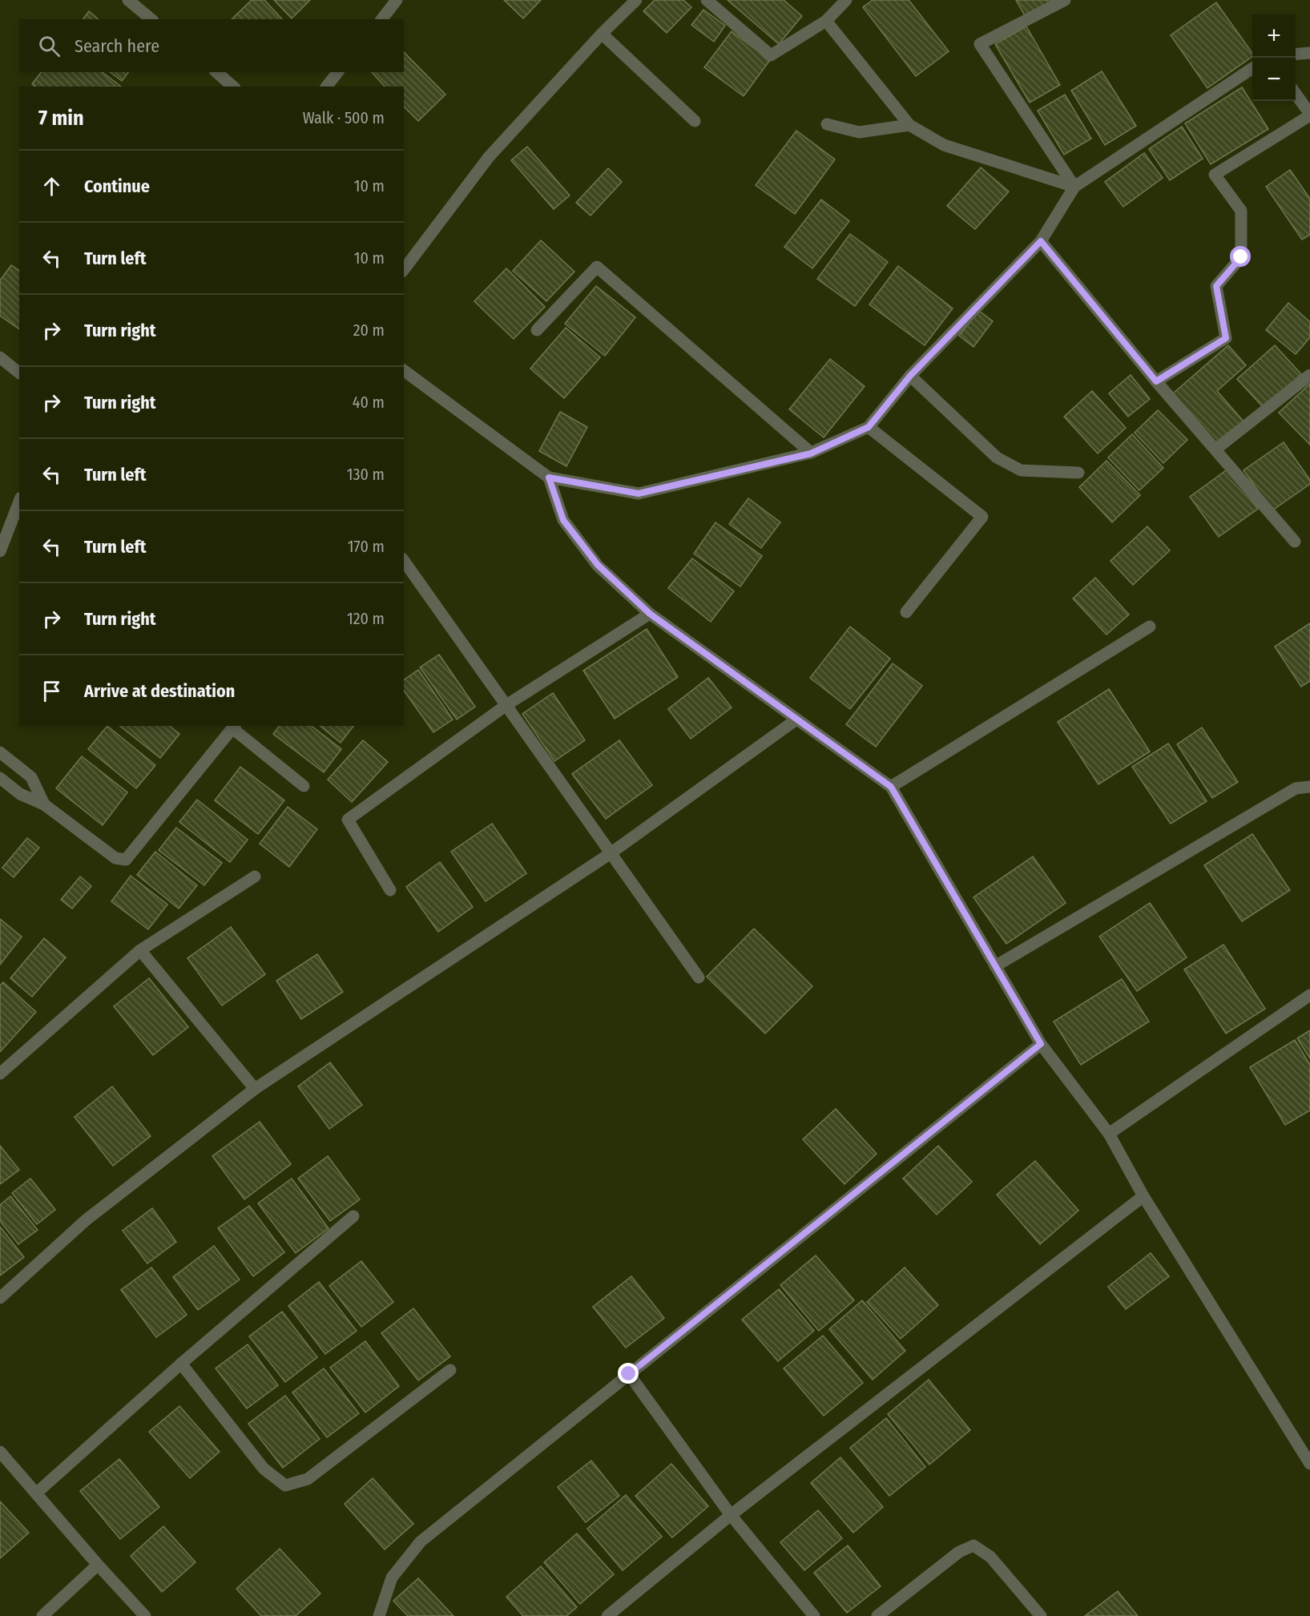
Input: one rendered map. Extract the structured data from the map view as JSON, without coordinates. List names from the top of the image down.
{
  "page": {
    "map_buttons": ["+", "−"],
    "search": "Search here",
    "heading": ["7 min", "Walk · 500 m"],
    "list": [
      ["Continue", "10 m"],
      ["Turn left", "10 m"],
      ["Turn right", "20 m"],
      ["Turn right", "40 m"],
      ["Turn left", "130 m"],
      ["Turn left", "170 m"],
      ["Turn right", "120 m"],
      "Arrive at destination"
    ]
  }
}
